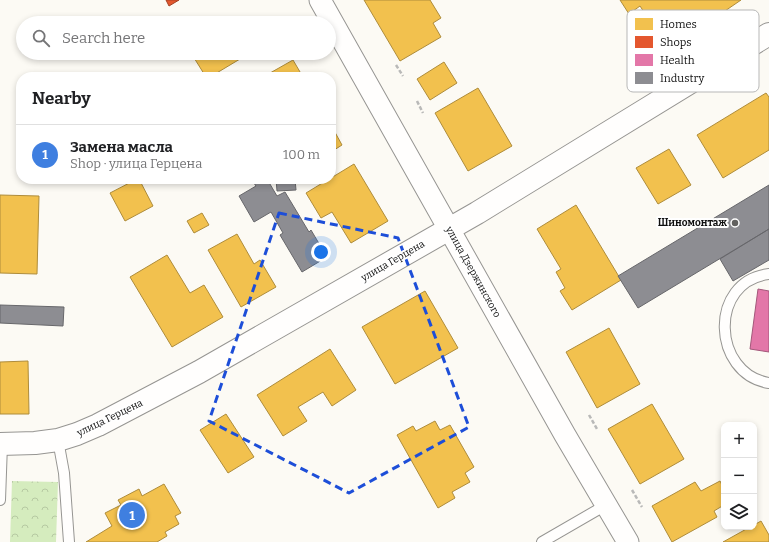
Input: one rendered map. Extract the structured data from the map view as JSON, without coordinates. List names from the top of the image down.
{
  "streets": {
    "street": ["улица Герцена", "улица Дзержинского"]
  },
  "crossings": [
    ["улица Герцена", "улица Дзержинского"]
  ],
  "places": ["Шиномонтаж"],
  "legend": [
    "Homes",
    "Shops",
    "Health",
    "Industry"
  ],
  "page": {
    "search": "Search here",
    "heading": "Nearby",
    "list": [
      {
        "mark": "1",
        "name": "Замена масла",
        "note": "Shop · улица Герцена",
        "value": "100 m"
      }
    ],
    "map_buttons": ["+", "−"],
    "pins": "1"
  }
}
